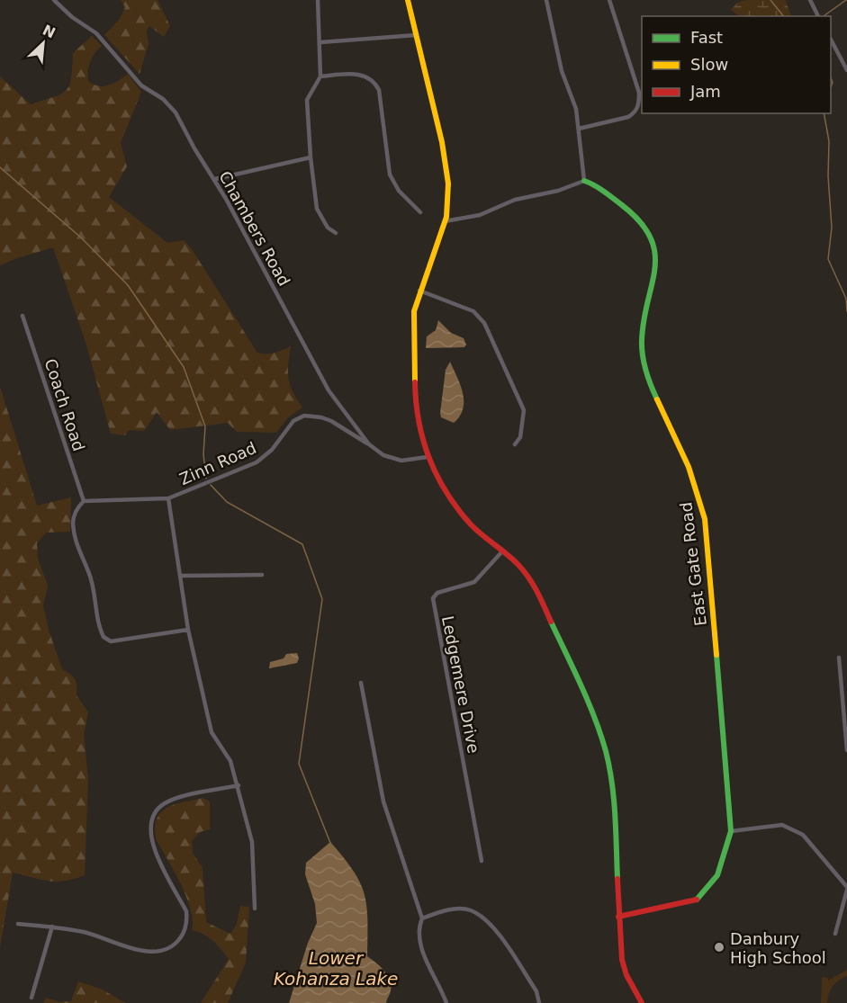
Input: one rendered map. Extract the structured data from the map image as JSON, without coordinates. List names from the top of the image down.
{
  "streets": {
    "main road": ["East Gate Road"],
    "street": [
      "Chambers Road",
      "Coach Road",
      "Zinn Road",
      "Ledgemere Drive"
    ]
  },
  "crossings": [
    ["Chambers Road", "Zinn Road"],
    ["Coach Road", "Zinn Road"]
  ],
  "water": ["Lower Kohanza Lake"],
  "places": ["Danbury High School"],
  "legend": ["Fast", "Slow", "Jam"],
  "north": "top right"
}
